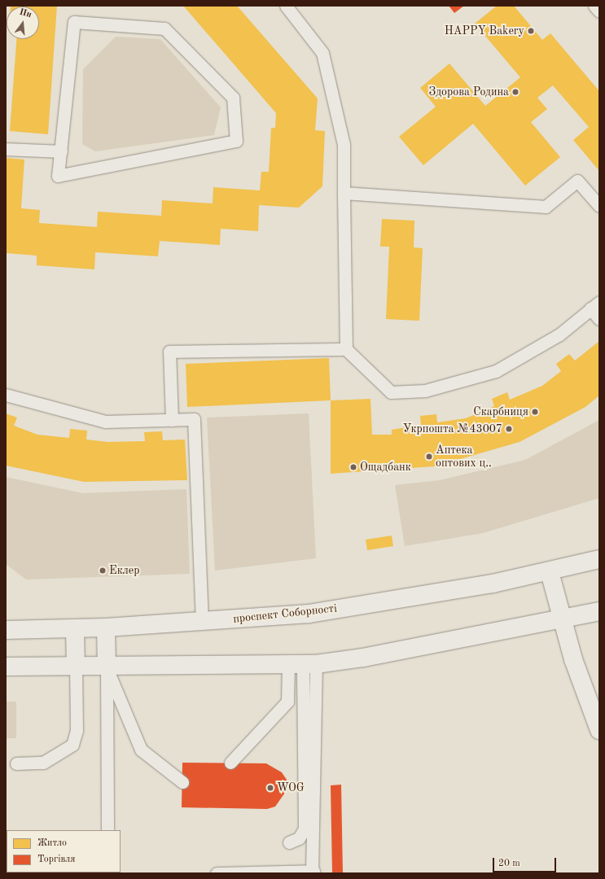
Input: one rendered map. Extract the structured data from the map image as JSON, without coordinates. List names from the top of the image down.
{
  "streets": {
    "main road": ["проспект Соборності"]
  },
  "places": [
    "HAPPY Bakery",
    "Здорова Родина",
    "Скарбниця",
    "Укрпошта №43007",
    "Аптека оптових ц‥",
    "Ощадбанк",
    "Еклер",
    "WOG"
  ],
  "legend": ["Житло", "Торгівля"],
  "scale_bar": "20 m",
  "north": "top"
}
